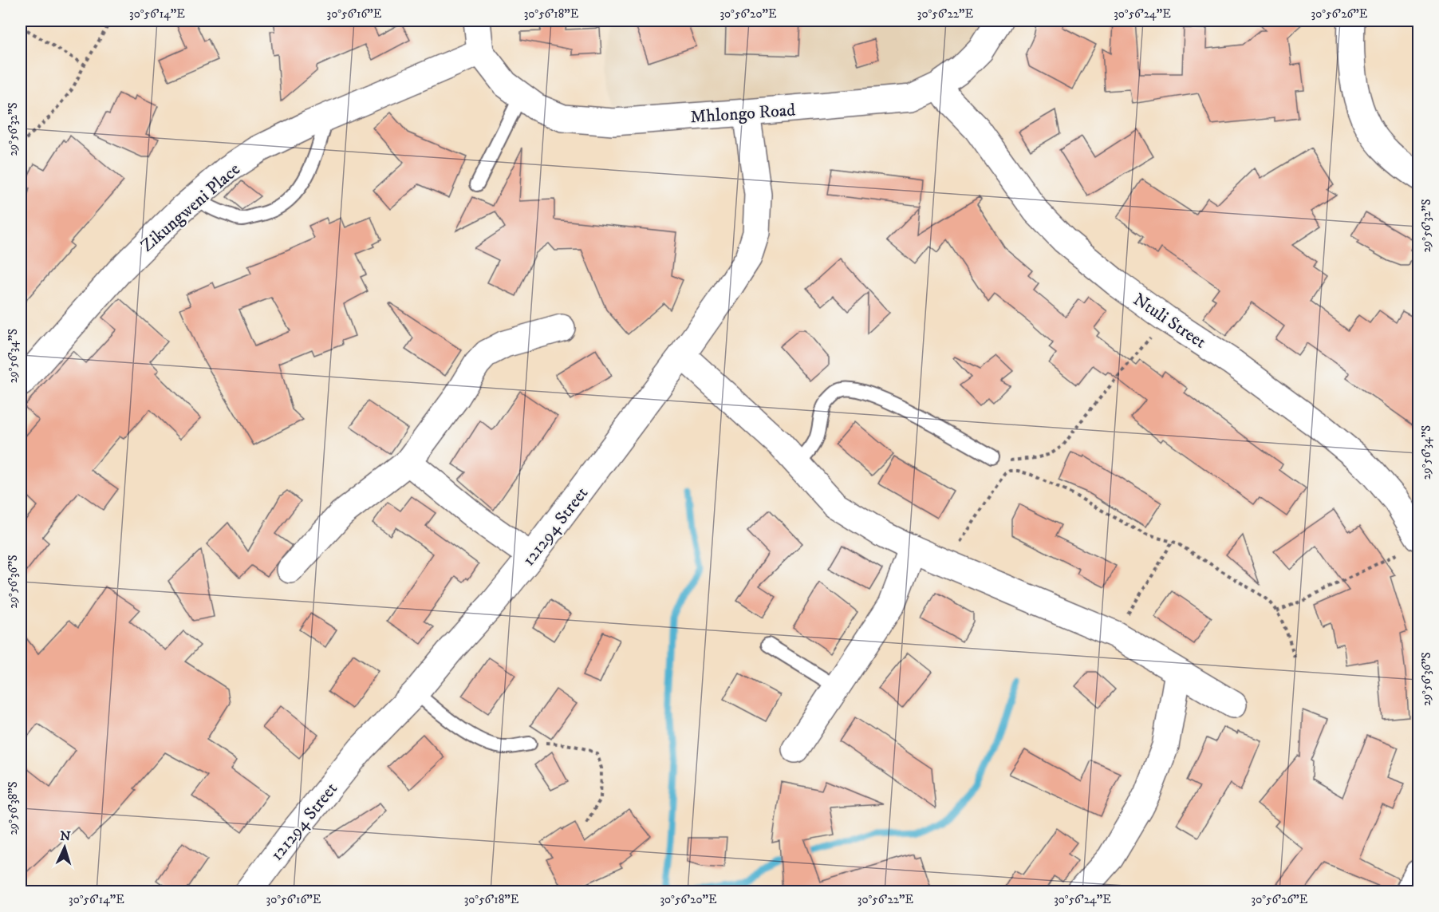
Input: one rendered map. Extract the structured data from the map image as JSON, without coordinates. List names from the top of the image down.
{
  "streets": {
    "street": [
      "Mhlongo Road",
      "Zikungweni Place",
      "Ntuli Street",
      "121294 Street"
    ]
  },
  "crossings": [
    ["Mhlongo Road", "Zikungweni Place"],
    ["Mhlongo Road", "Ntuli Street"],
    ["Mhlongo Road", "121294 Street"]
  ],
  "north": "top",
  "coordinates": [
    "30°56'14\"E",
    "30°56'16\"E",
    "30°56'18\"E",
    "30°56'20\"E",
    "30°56'22\"E",
    "30°56'24\"E",
    "30°56'26\"E",
    "29°56'32\"S",
    "29°56'34\"S",
    "29°56'36\"S",
    "29°56'38\"S"
  ]
}
